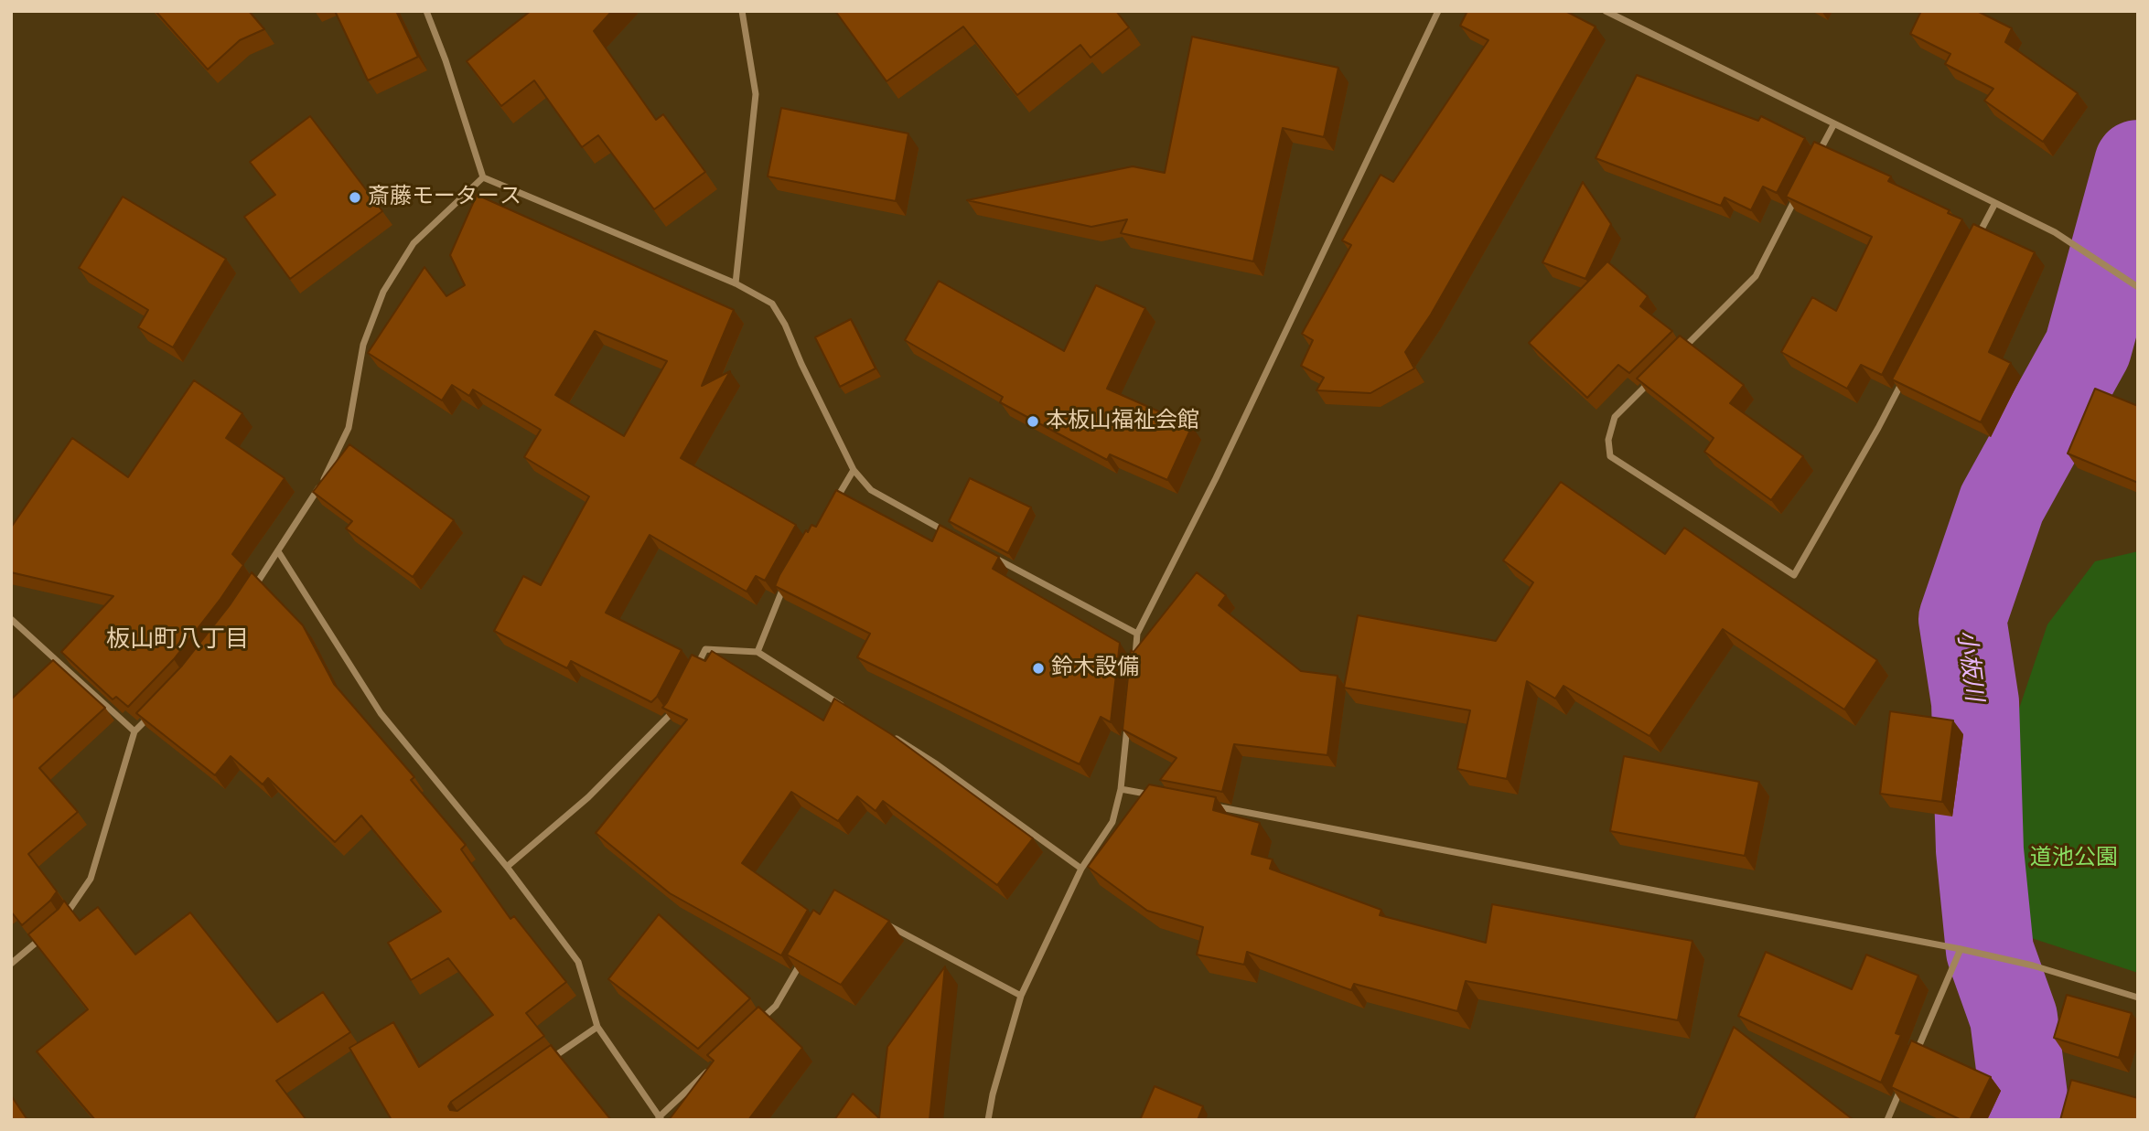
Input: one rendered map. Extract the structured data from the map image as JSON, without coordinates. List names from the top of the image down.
{
  "districts": ["板山町八丁目"],
  "water": ["小板川"],
  "parks": ["道池公園"],
  "places": ["斎藤モータース", "本板山福祉会館", "鈴木設備"]
}
